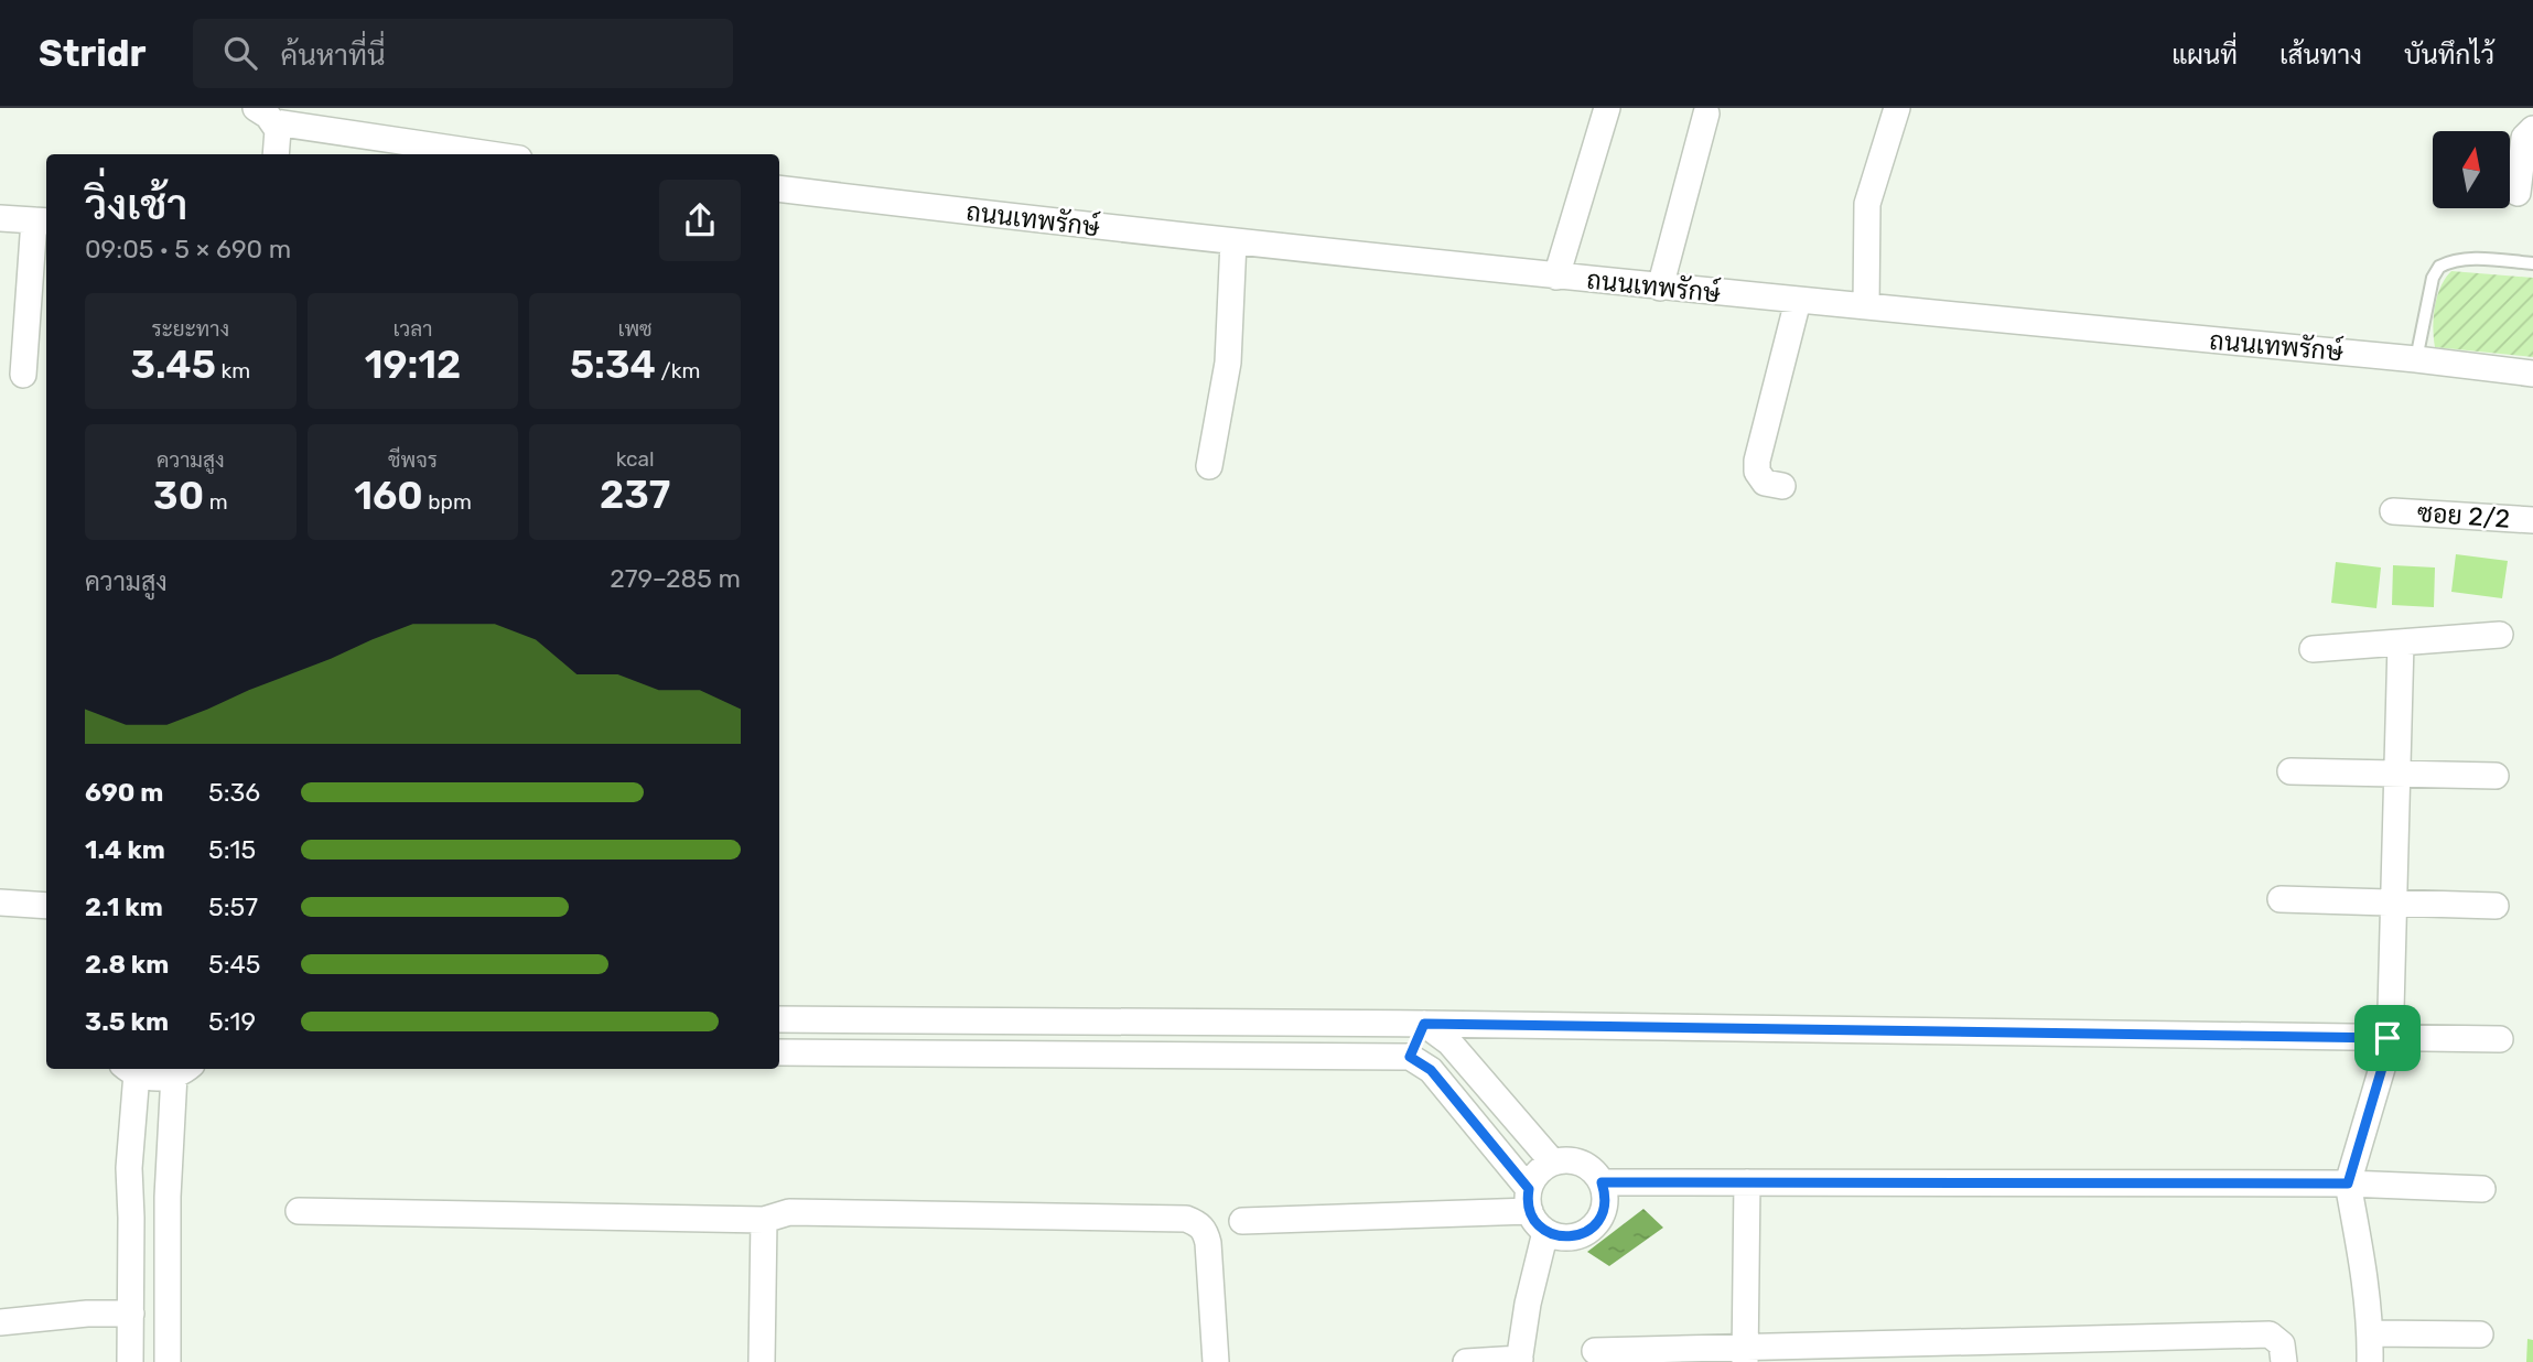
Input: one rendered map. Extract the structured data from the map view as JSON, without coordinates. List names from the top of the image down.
{
  "streets": {
    "street": ["ถนนเทพรักษ์", "ซอย 2/2"]
  },
  "north": "top",
  "page": {
    "header": "Stridr",
    "search": "ค้นหาที่นี่",
    "nav": ["แผนที่", "เส้นทาง", "บันทึกไว้"],
    "heading": ["วิ่งเช้า", "09:05 · 5 × 690 m"],
    "stats": [
      ["ระยะทาง", "3.45 km"],
      ["เวลา", "19:12"],
      ["เพซ", "5:34 /km"],
      ["ความสูง", "30 m"],
      ["ชีพจร", "160 bpm"],
      ["kcal", "237"]
    ],
    "chart": ["ความสูง", "279–285 m"],
    "list": [
      {
        "name": "690 m",
        "note": "5:36"
      },
      {
        "name": "1.4 km",
        "note": "5:15"
      },
      {
        "name": "2.1 km",
        "note": "5:57"
      },
      {
        "name": "2.8 km",
        "note": "5:45"
      },
      {
        "name": "3.5 km",
        "note": "5:19"
      }
    ]
  }
}
